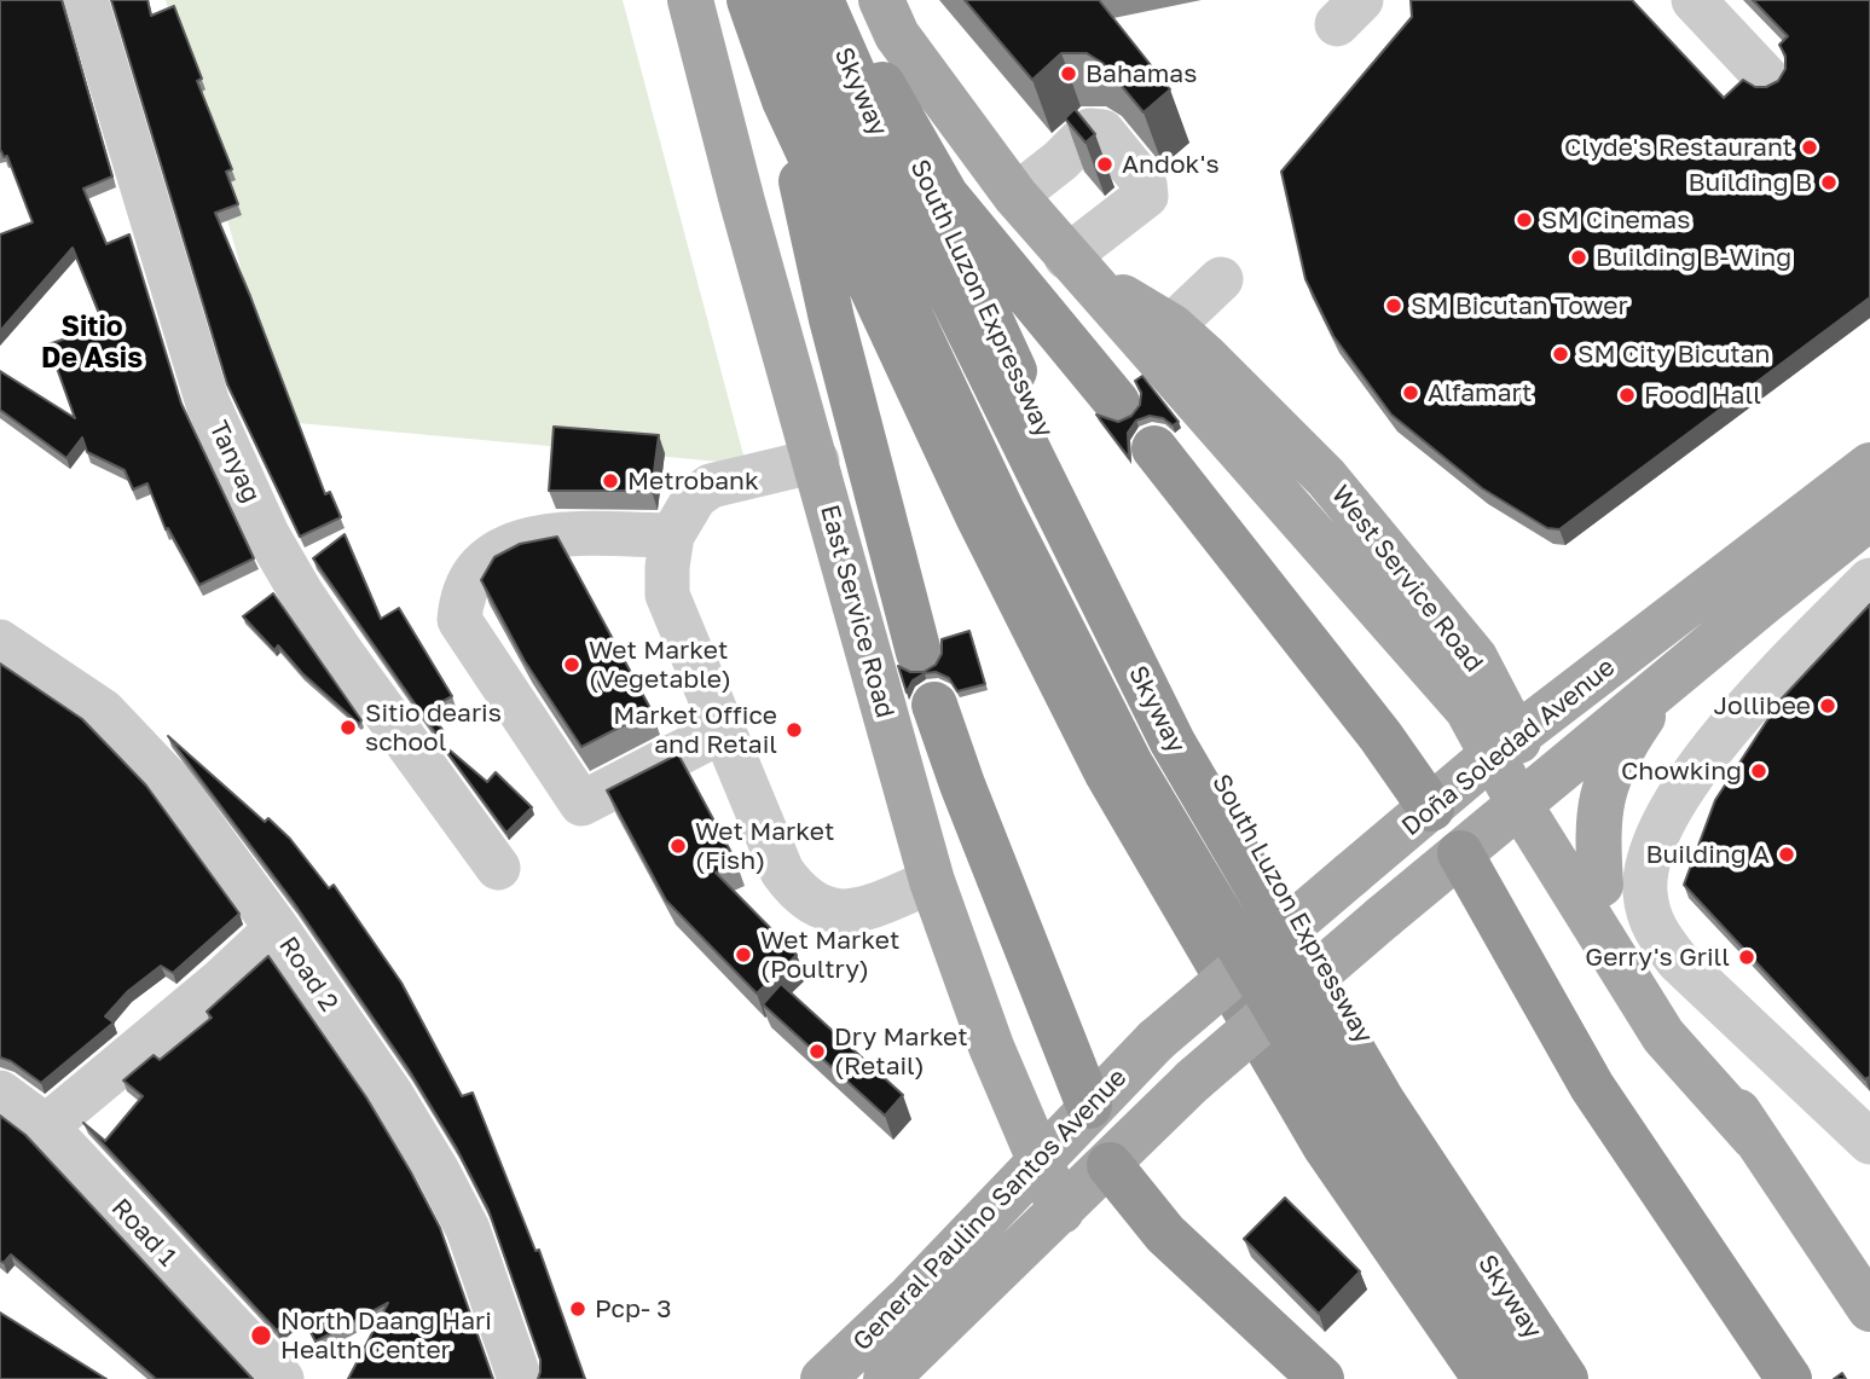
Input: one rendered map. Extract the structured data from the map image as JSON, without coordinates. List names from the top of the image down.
{
  "streets": {
    "highway": ["Skyway", "South Luzon Expressway"],
    "main road": [
      "West Service Road",
      "East Service Road",
      "Doña Soledad Avenue",
      "General Paulino Santos Avenue"
    ],
    "street": ["Tanyag", "Road 2", "Road 1"]
  },
  "crossings": [
    ["West Service Road", "Doña Soledad Avenue"],
    ["East Service Road", "General Paulino Santos Avenue"],
    ["Doña Soledad Avenue", "General Paulino Santos Avenue"]
  ],
  "districts": ["Sitio De Asis"],
  "places": [
    "Bahamas",
    "Clyde's Restaurant",
    "Andok's",
    "Building B",
    "SM Cinemas",
    "Building B-Wing",
    "SM Bicutan Tower",
    "SM City Bicutan",
    "Alfamart",
    "Food Hall",
    "Metrobank",
    "Wet Market (Vegetable)",
    "Jollibee",
    "Sitio dearis school",
    "Market Office and Retail",
    "Chowking",
    "Wet Market (Fish)",
    "Building A",
    "Wet Market (Poultry)",
    "Gerry's Grill",
    "Dry Market (Retail)",
    "Pcp- 3",
    "North Daang Hari Health Center"
  ]
}
